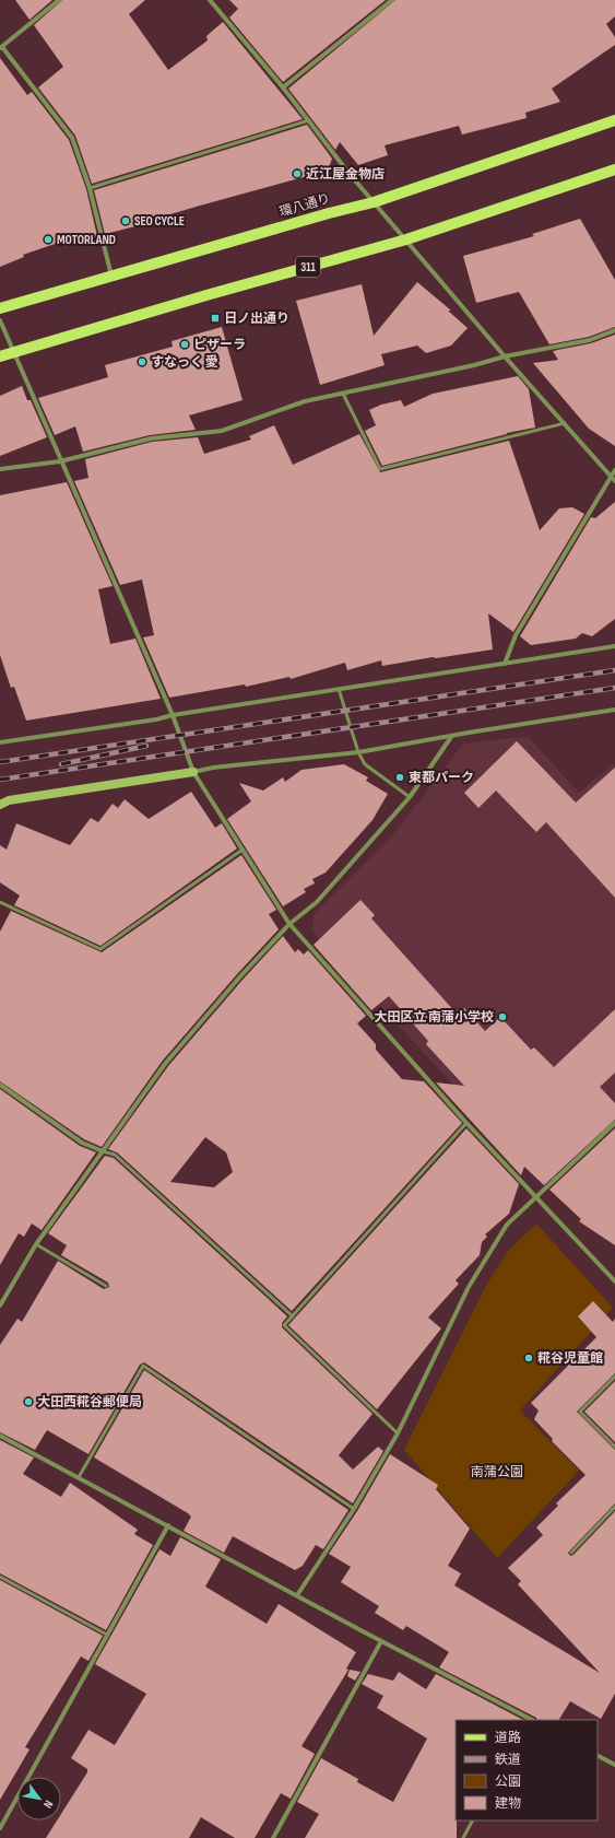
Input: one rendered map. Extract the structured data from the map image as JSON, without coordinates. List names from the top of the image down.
{
  "streets": {
    "main road": ["環八通り", "311"]
  },
  "parks": ["南蒲公園"],
  "places": {
    "other": [
      "近江屋金物店",
      "SEO CYCLE",
      "MOTORLAND",
      "ピザーラ",
      "すなっく 愛",
      "東都パーク",
      "大田区立 南蒲小学校",
      "糀谷児童館",
      "大田西糀谷郵便局"
    ],
    "transit": ["日ノ出通り"]
  },
  "legend": [
    "道路",
    "鉄道",
    "公園",
    "建物"
  ],
  "north": "bottom right"
}
